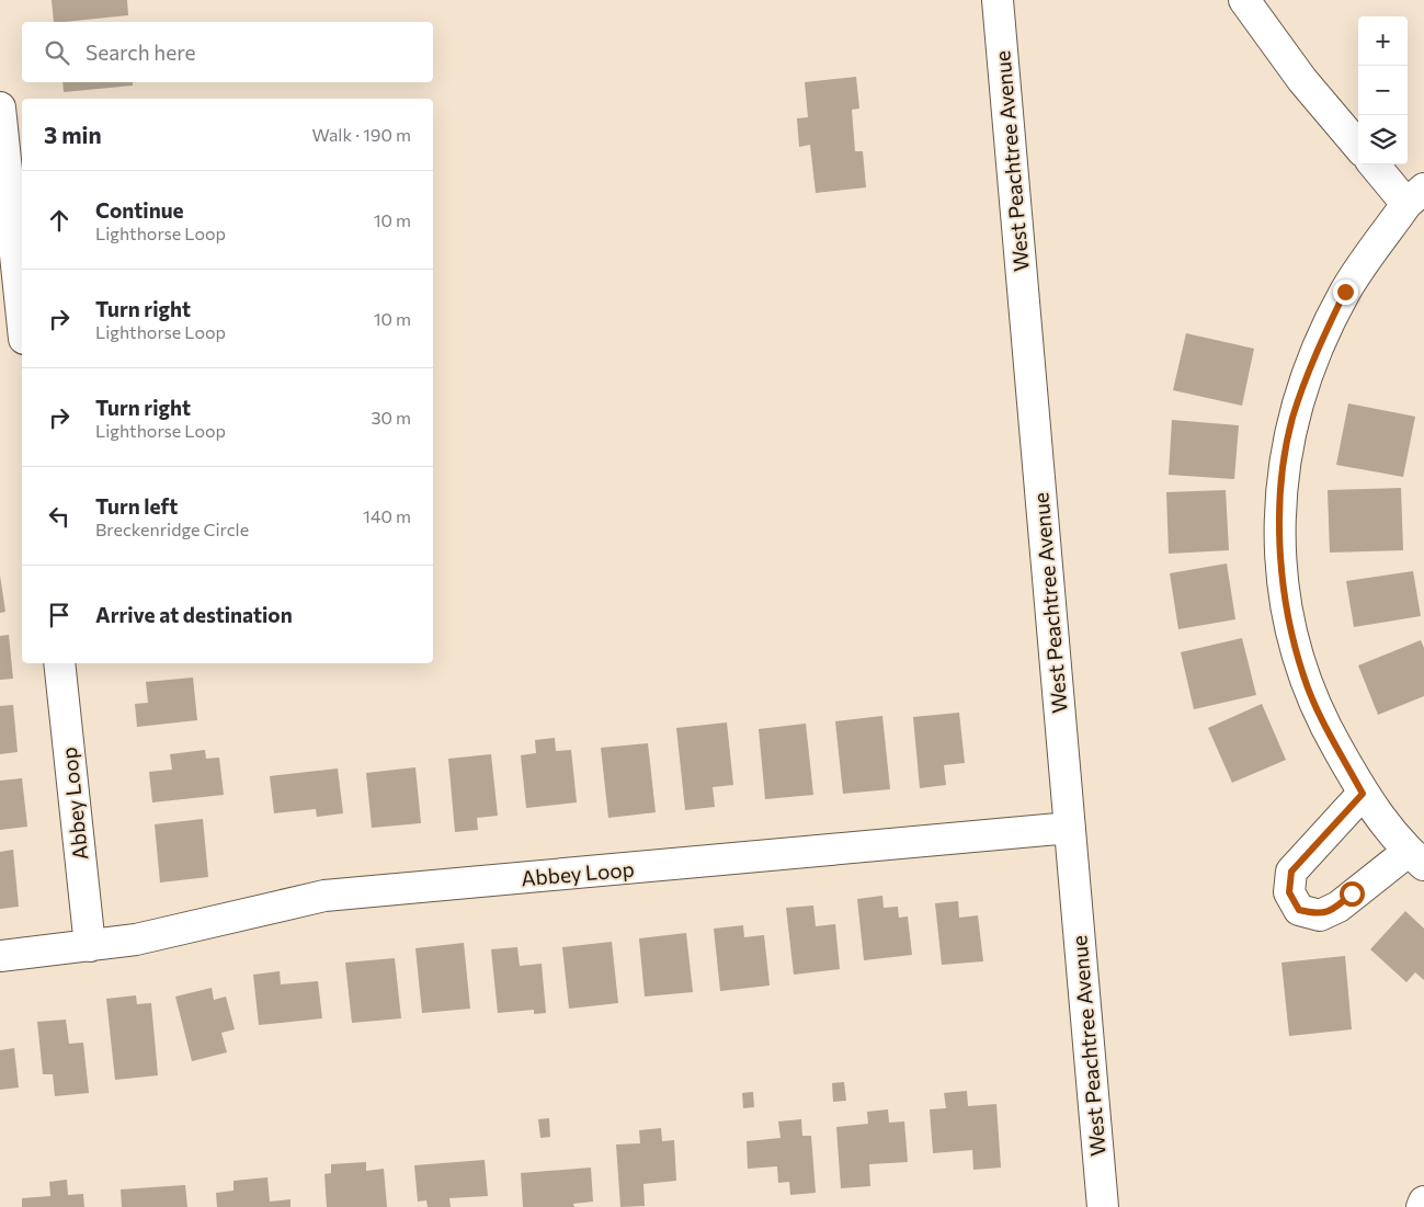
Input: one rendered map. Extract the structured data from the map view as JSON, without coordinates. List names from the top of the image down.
{
  "streets": {
    "street": ["West Peachtree Avenue", "Abbey Loop"]
  },
  "crossings": [
    ["West Peachtree Avenue", "Abbey Loop"]
  ],
  "page": {
    "map_buttons": ["+", "−"],
    "search": "Search here",
    "heading": ["3 min", "Walk · 190 m"],
    "list": [
      ["Continue", "Lighthorse Loop", "10 m"],
      ["Turn right", "Lighthorse Loop", "10 m"],
      ["Turn right", "Lighthorse Loop", "30 m"],
      ["Turn left", "Breckenridge Circle", "140 m"],
      "Arrive at destination"
    ]
  }
}
